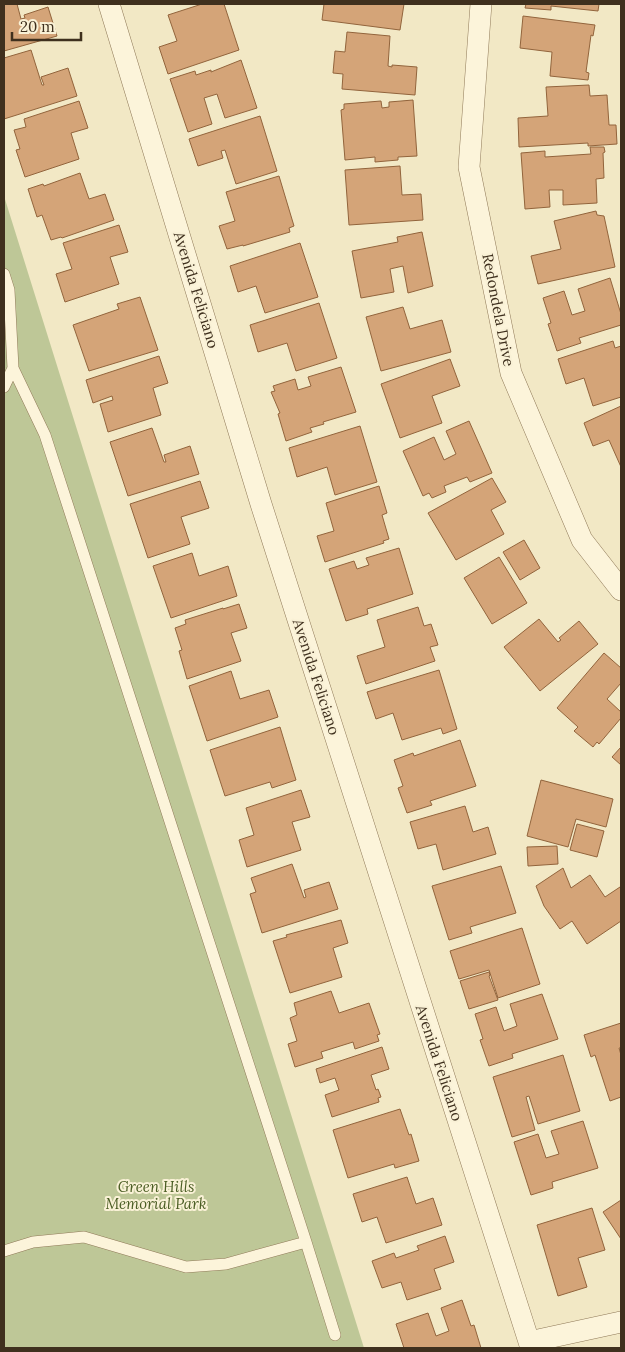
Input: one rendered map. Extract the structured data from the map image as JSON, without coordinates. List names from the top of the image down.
{
  "streets": {
    "street": ["Avenida Feliciano", "Redondela Drive"]
  },
  "parks": ["Green Hills Memorial Park"],
  "scale_bar": "20 m"
}
